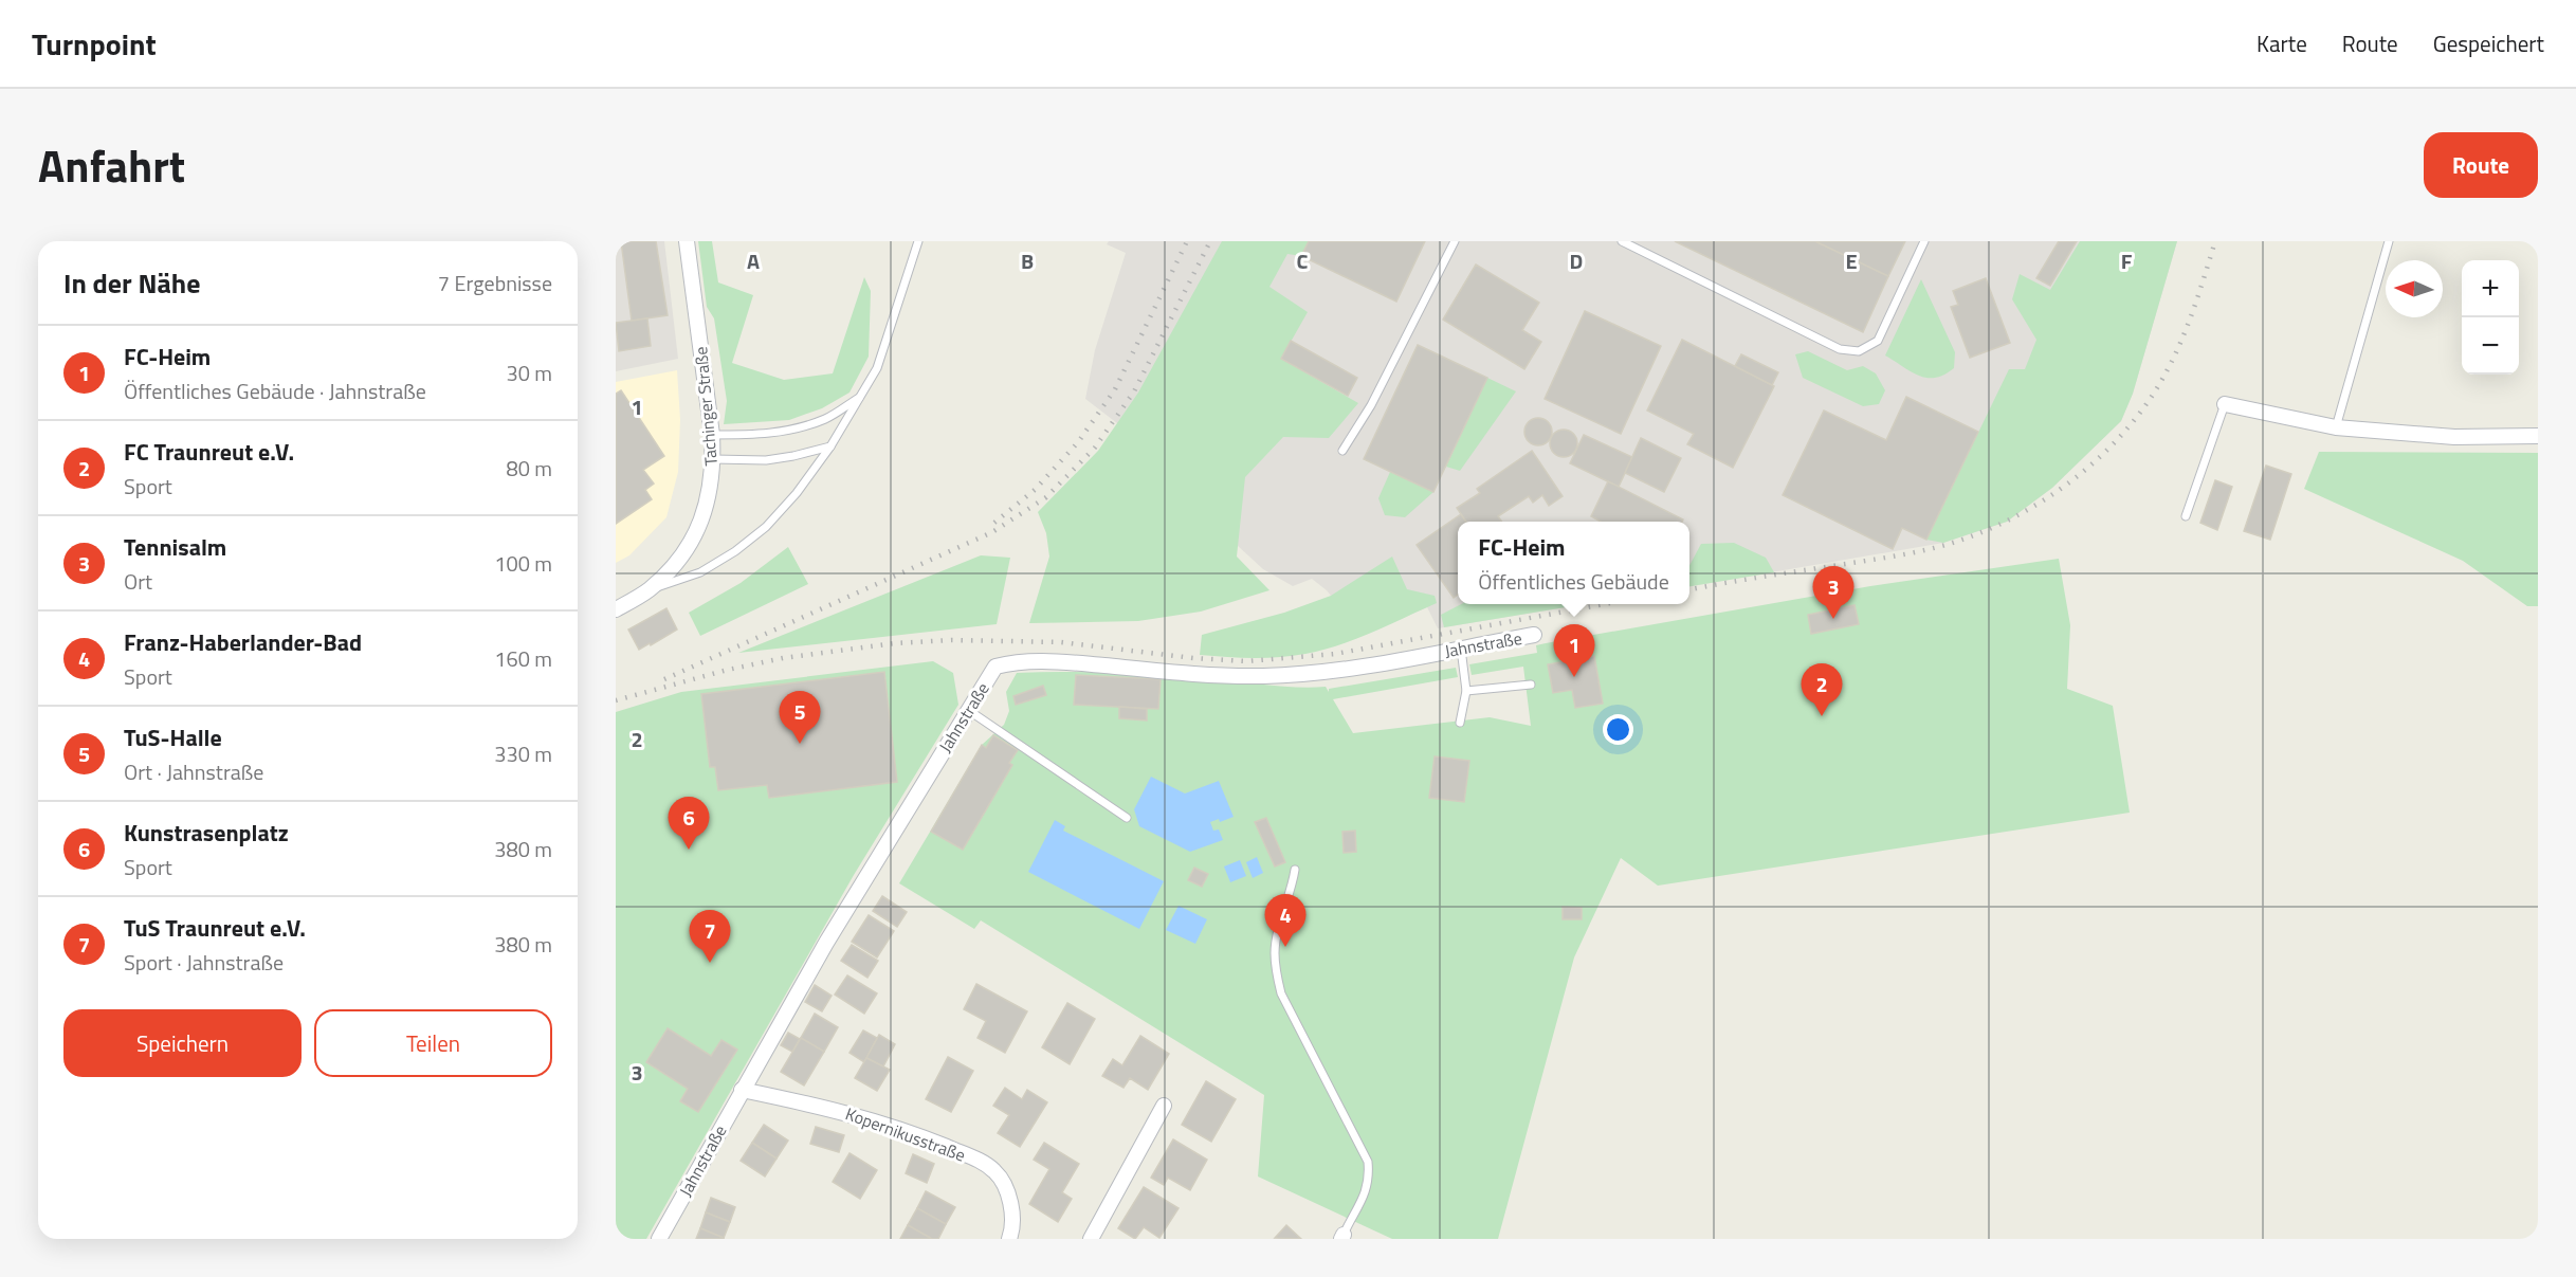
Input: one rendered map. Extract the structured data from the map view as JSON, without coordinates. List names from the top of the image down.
{
  "streets": {
    "street": ["Tachinger Straße", "Jahnstraße", "Kopernikusstraße"]
  },
  "crossings": [
    ["Jahnstraße", "Kopernikusstraße"]
  ],
  "north": "left",
  "page": {
    "header": "Turnpoint",
    "nav": ["Karte", "Route", "Gespeichert"],
    "title": "Anfahrt",
    "buttons": [
      "Route",
      ["Speichern", "Teilen"]
    ],
    "heading": ["In der Nähe", "7 Ergebnisse"],
    "map_buttons": ["+", "−"],
    "list": [
      {
        "mark": "1",
        "name": "FC-Heim",
        "note": "Öffentliches Gebäude · Jahnstraße",
        "value": "30 m"
      },
      {
        "mark": "2",
        "name": "FC Traunreut e.V.",
        "note": "Sport",
        "value": "80 m"
      },
      {
        "mark": "3",
        "name": "Tennisalm",
        "note": "Ort",
        "value": "100 m"
      },
      {
        "mark": "4",
        "name": "Franz-Haberlander-Bad",
        "note": "Sport",
        "value": "160 m"
      },
      {
        "mark": "5",
        "name": "TuS-Halle",
        "note": "Ort · Jahnstraße",
        "value": "330 m"
      },
      {
        "mark": "6",
        "name": "Kunstrasenplatz",
        "note": "Sport",
        "value": "380 m"
      },
      {
        "mark": "7",
        "name": "TuS Traunreut e.V.",
        "note": "Sport · Jahnstraße",
        "value": "380 m"
      }
    ],
    "popup": ["FC-Heim", "Öffentliches Gebäude"],
    "pins": [
      "3",
      "1",
      "2",
      "5",
      "6",
      "4",
      "7"
    ]
  },
  "grid": {
    "columns": [
      "A",
      "B",
      "C",
      "D",
      "E",
      "F"
    ],
    "rows": ["1", "2", "3"]
  }
}
